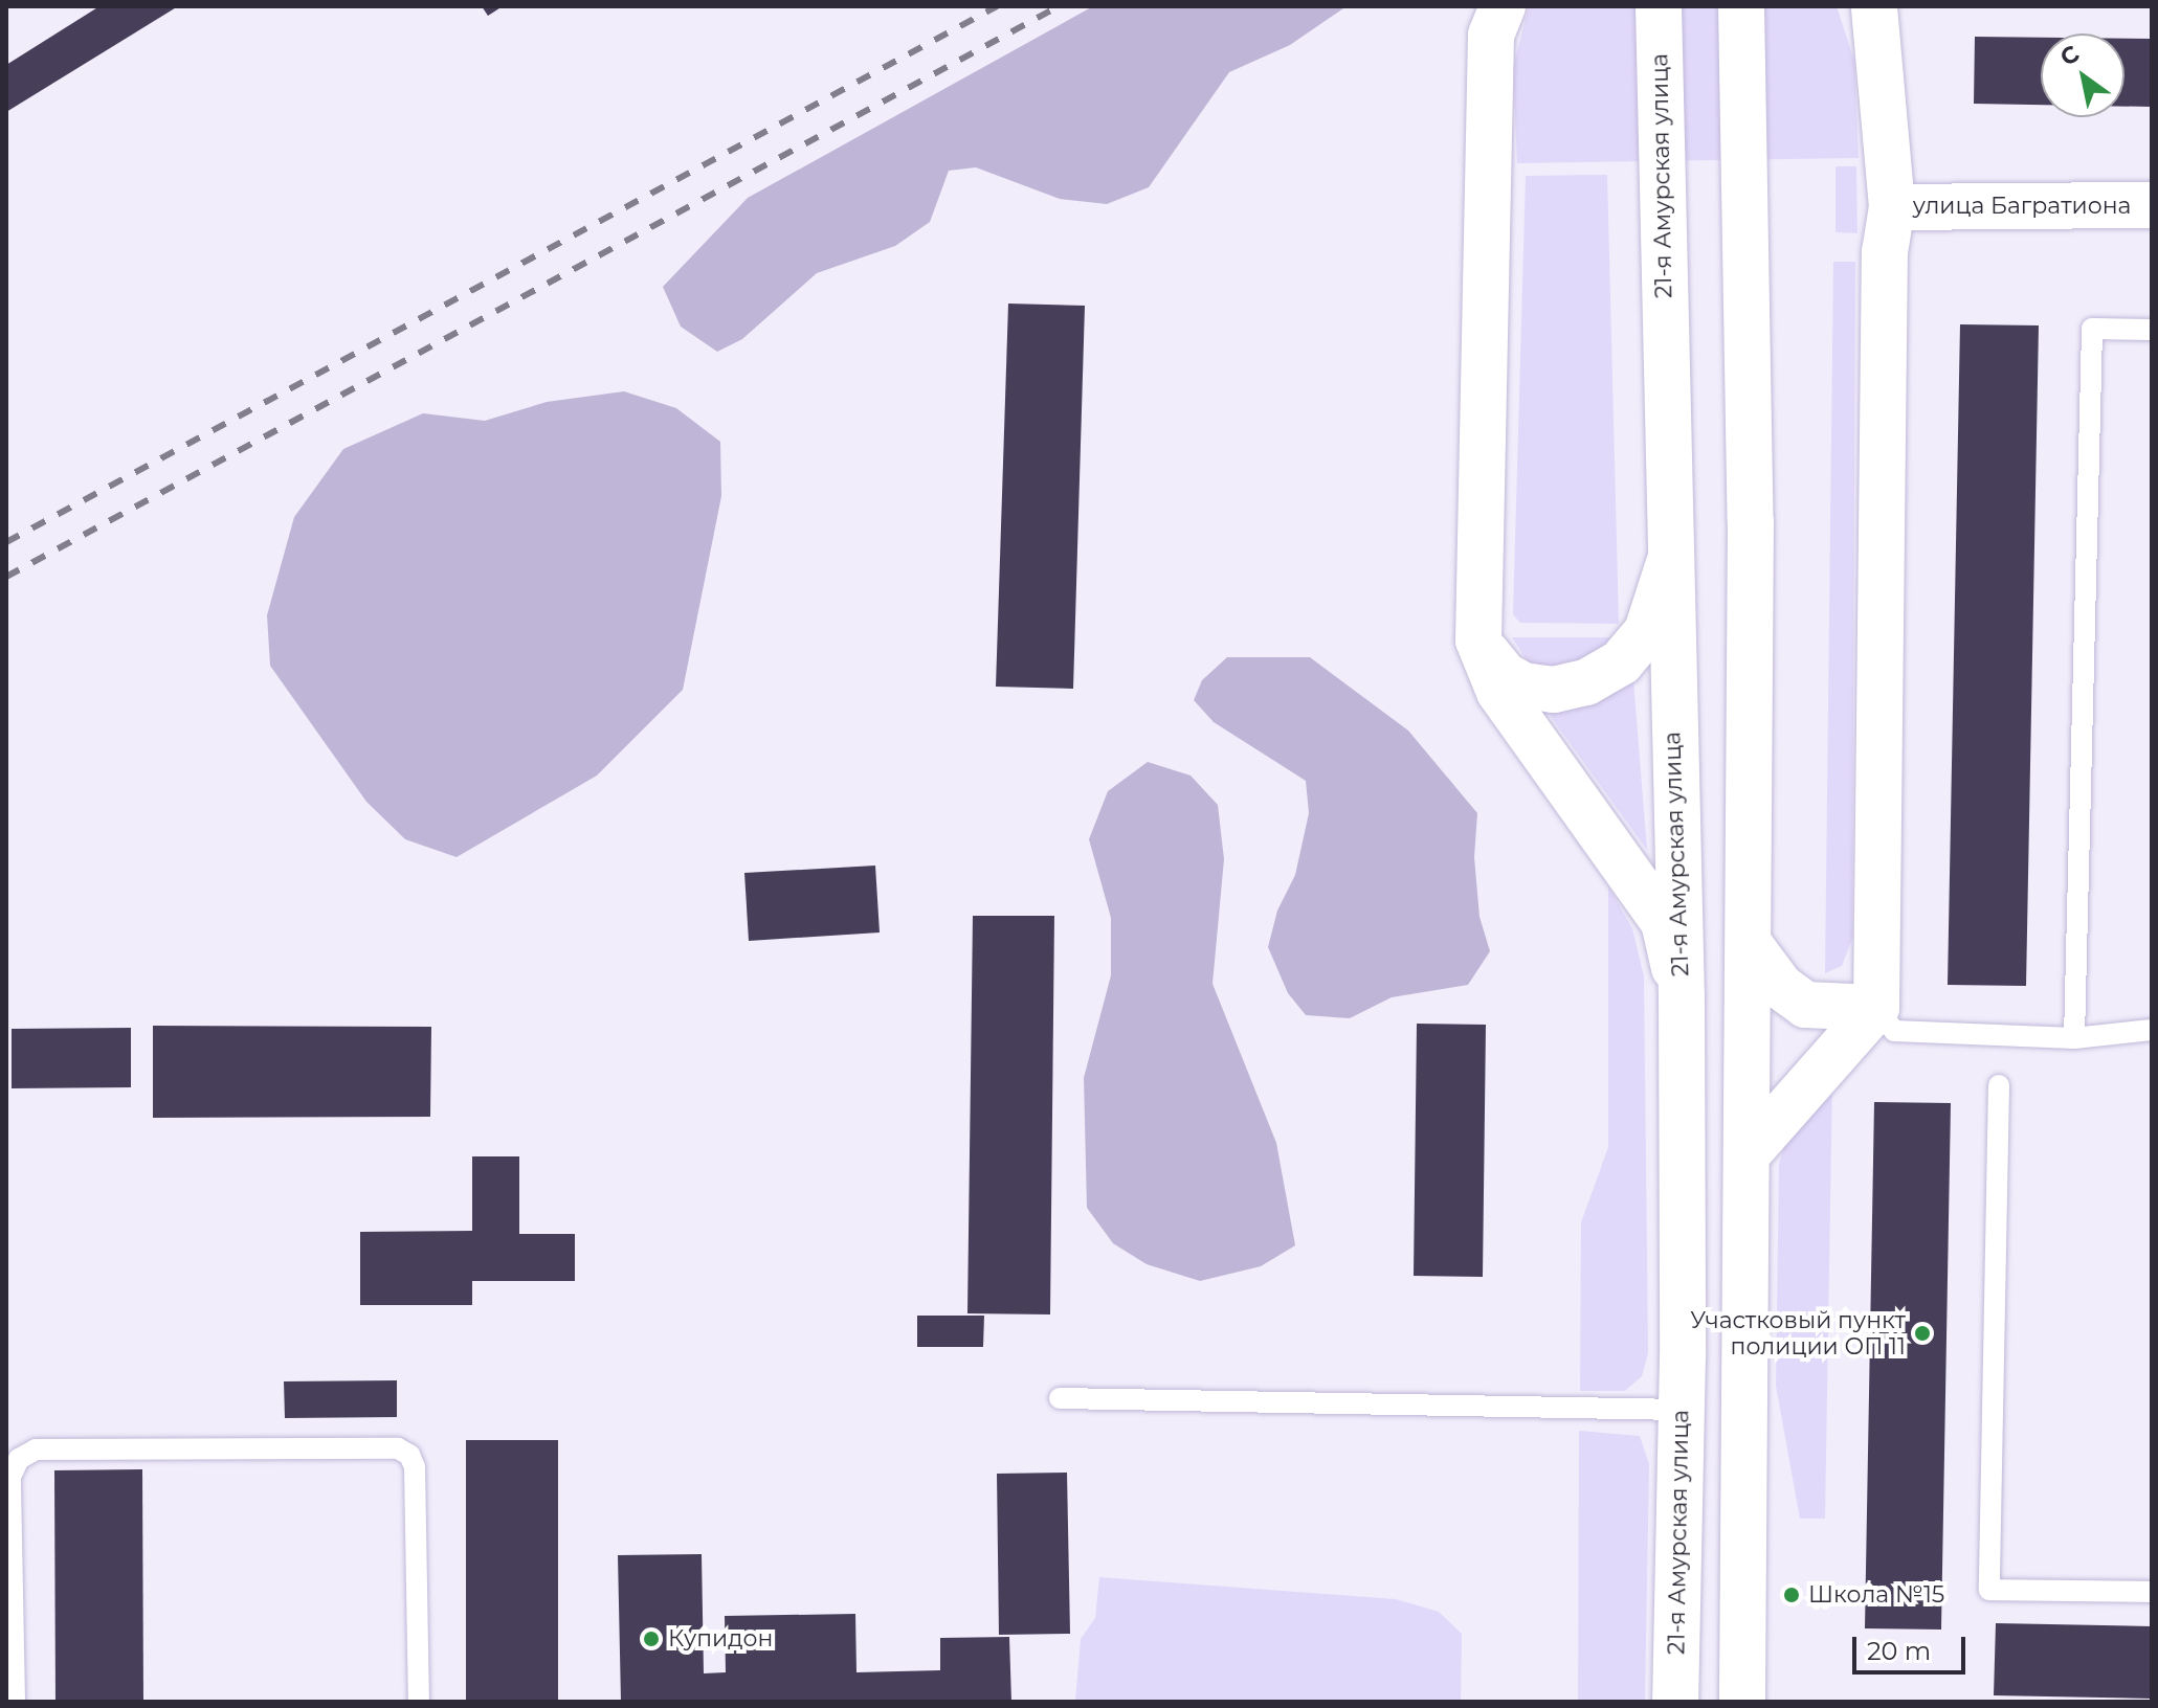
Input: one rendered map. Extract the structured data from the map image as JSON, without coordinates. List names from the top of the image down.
{
  "streets": {
    "main road": ["21-я Амурская улица", "улица Багратиона"]
  },
  "places": ["Участковый пункт полиции ОП 11", "Школа №15", "Купидон"],
  "scale_bar": "20 m",
  "north": "top left"
}
